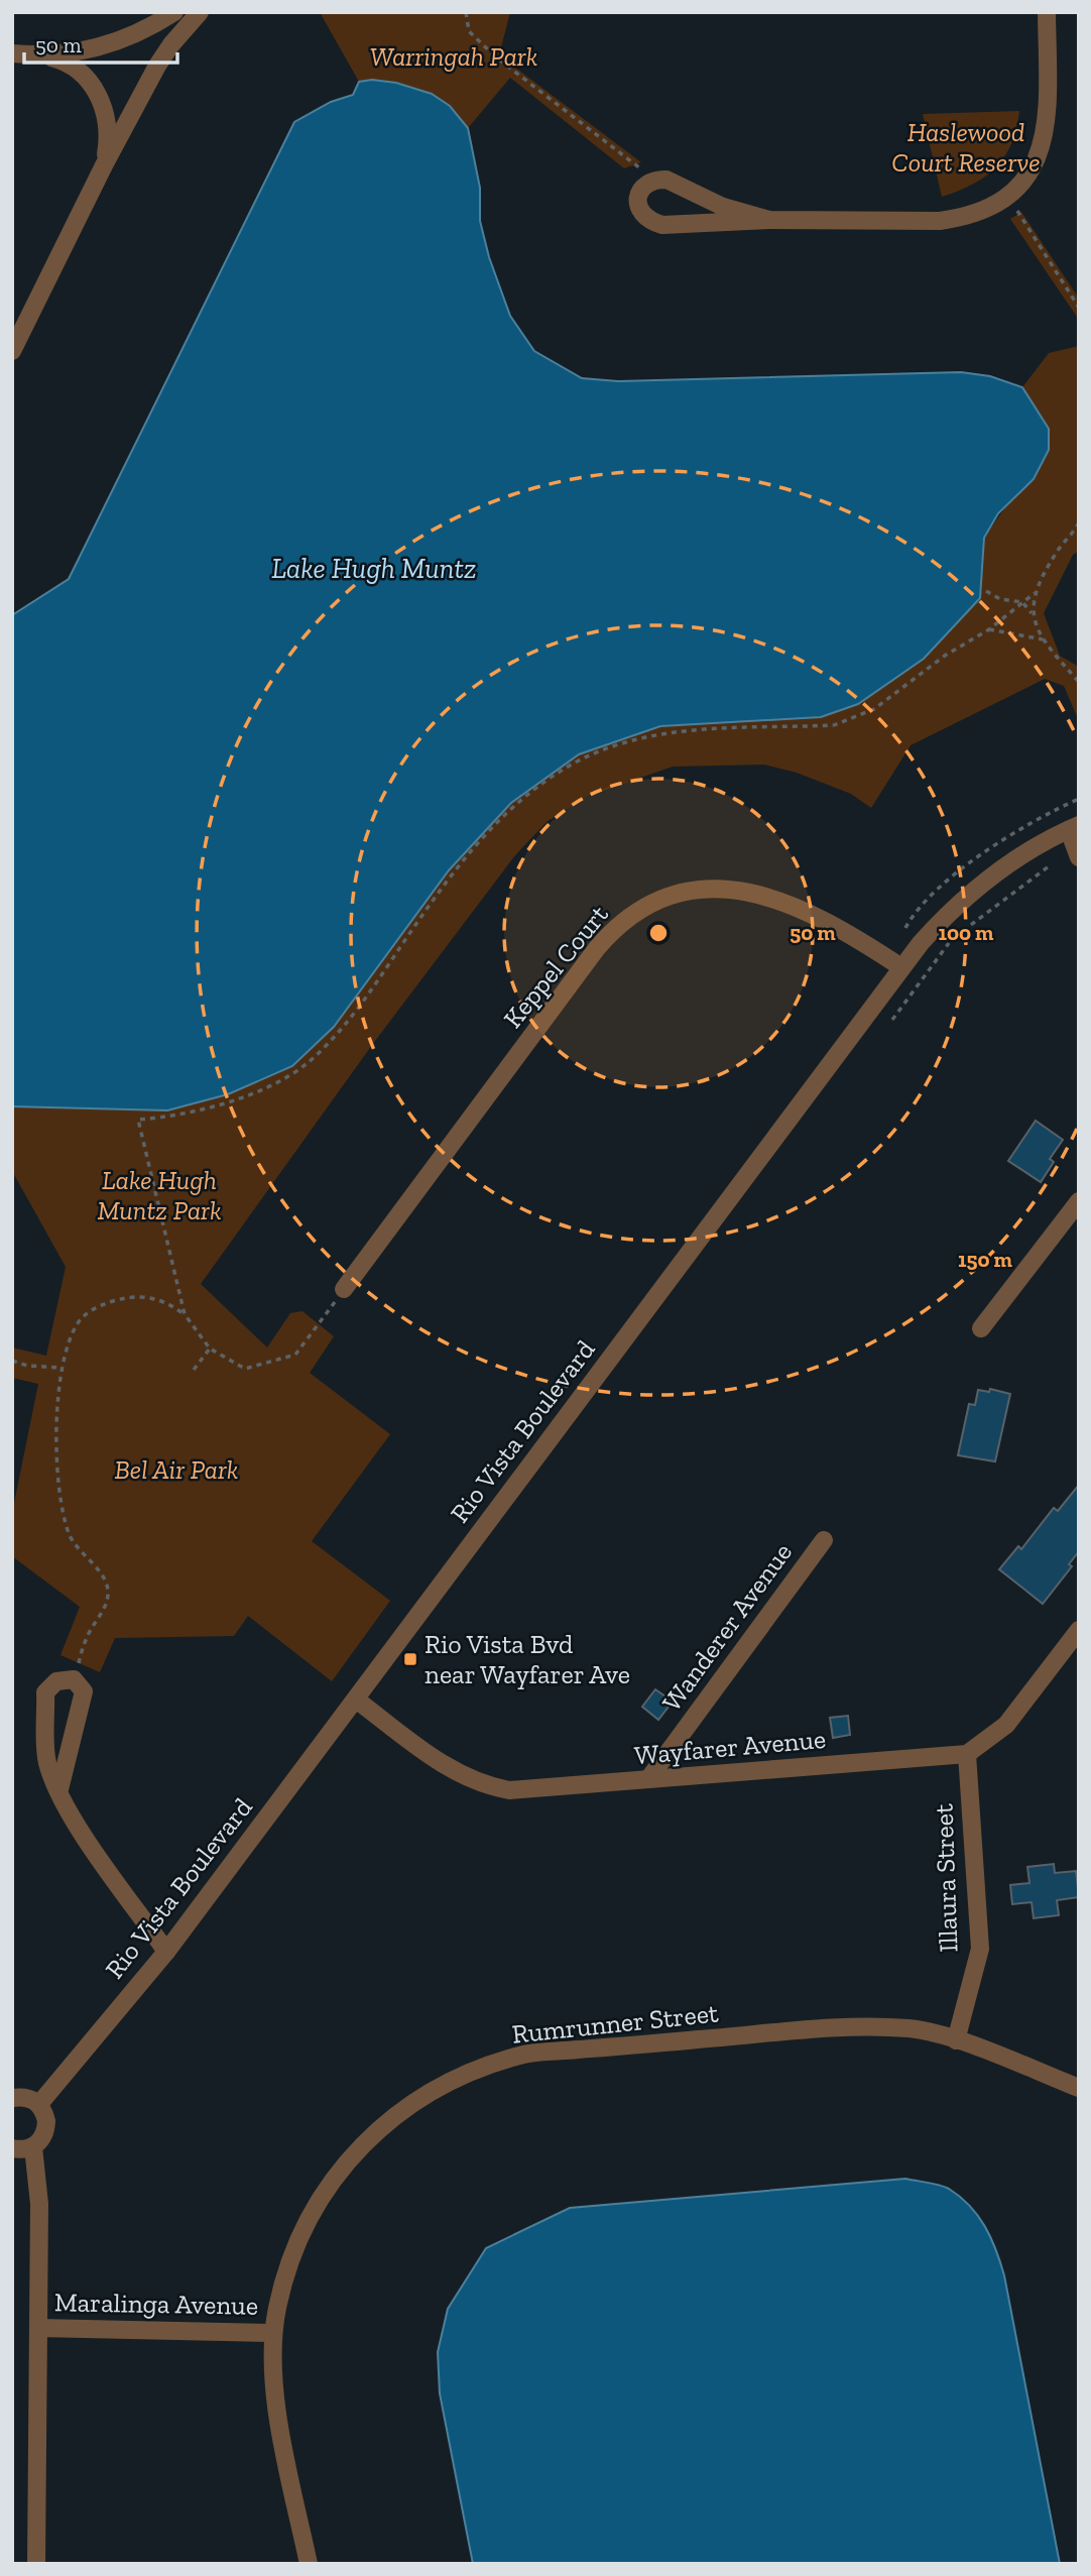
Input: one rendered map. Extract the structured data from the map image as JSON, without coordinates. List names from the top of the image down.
{
  "streets": {
    "street": [
      "Keppel Court",
      "Rio Vista Boulevard",
      "Wanderer Avenue",
      "Wayfarer Avenue",
      "Illaura Street",
      "Rumrunner Street",
      "Maralinga Avenue"
    ]
  },
  "crossings": [
    ["Keppel Court", "Rio Vista Boulevard"],
    ["Rio Vista Boulevard", "Wayfarer Avenue"],
    ["Wanderer Avenue", "Wayfarer Avenue"],
    ["Wayfarer Avenue", "Illaura Street"],
    ["Illaura Street", "Rumrunner Street"],
    ["Rumrunner Street", "Maralinga Avenue"]
  ],
  "water": ["Lake Hugh Muntz"],
  "parks": [
    "Warringah Park",
    "Haslewood Court Reserve",
    "Lake Hugh Muntz Park",
    "Bel Air Park"
  ],
  "places": {
    "transit": ["Rio Vista Bvd near Wayfarer Ave"]
  },
  "scale_bar": "50 m",
  "rings": ["50 m", "100 m", "150 m"]
}
